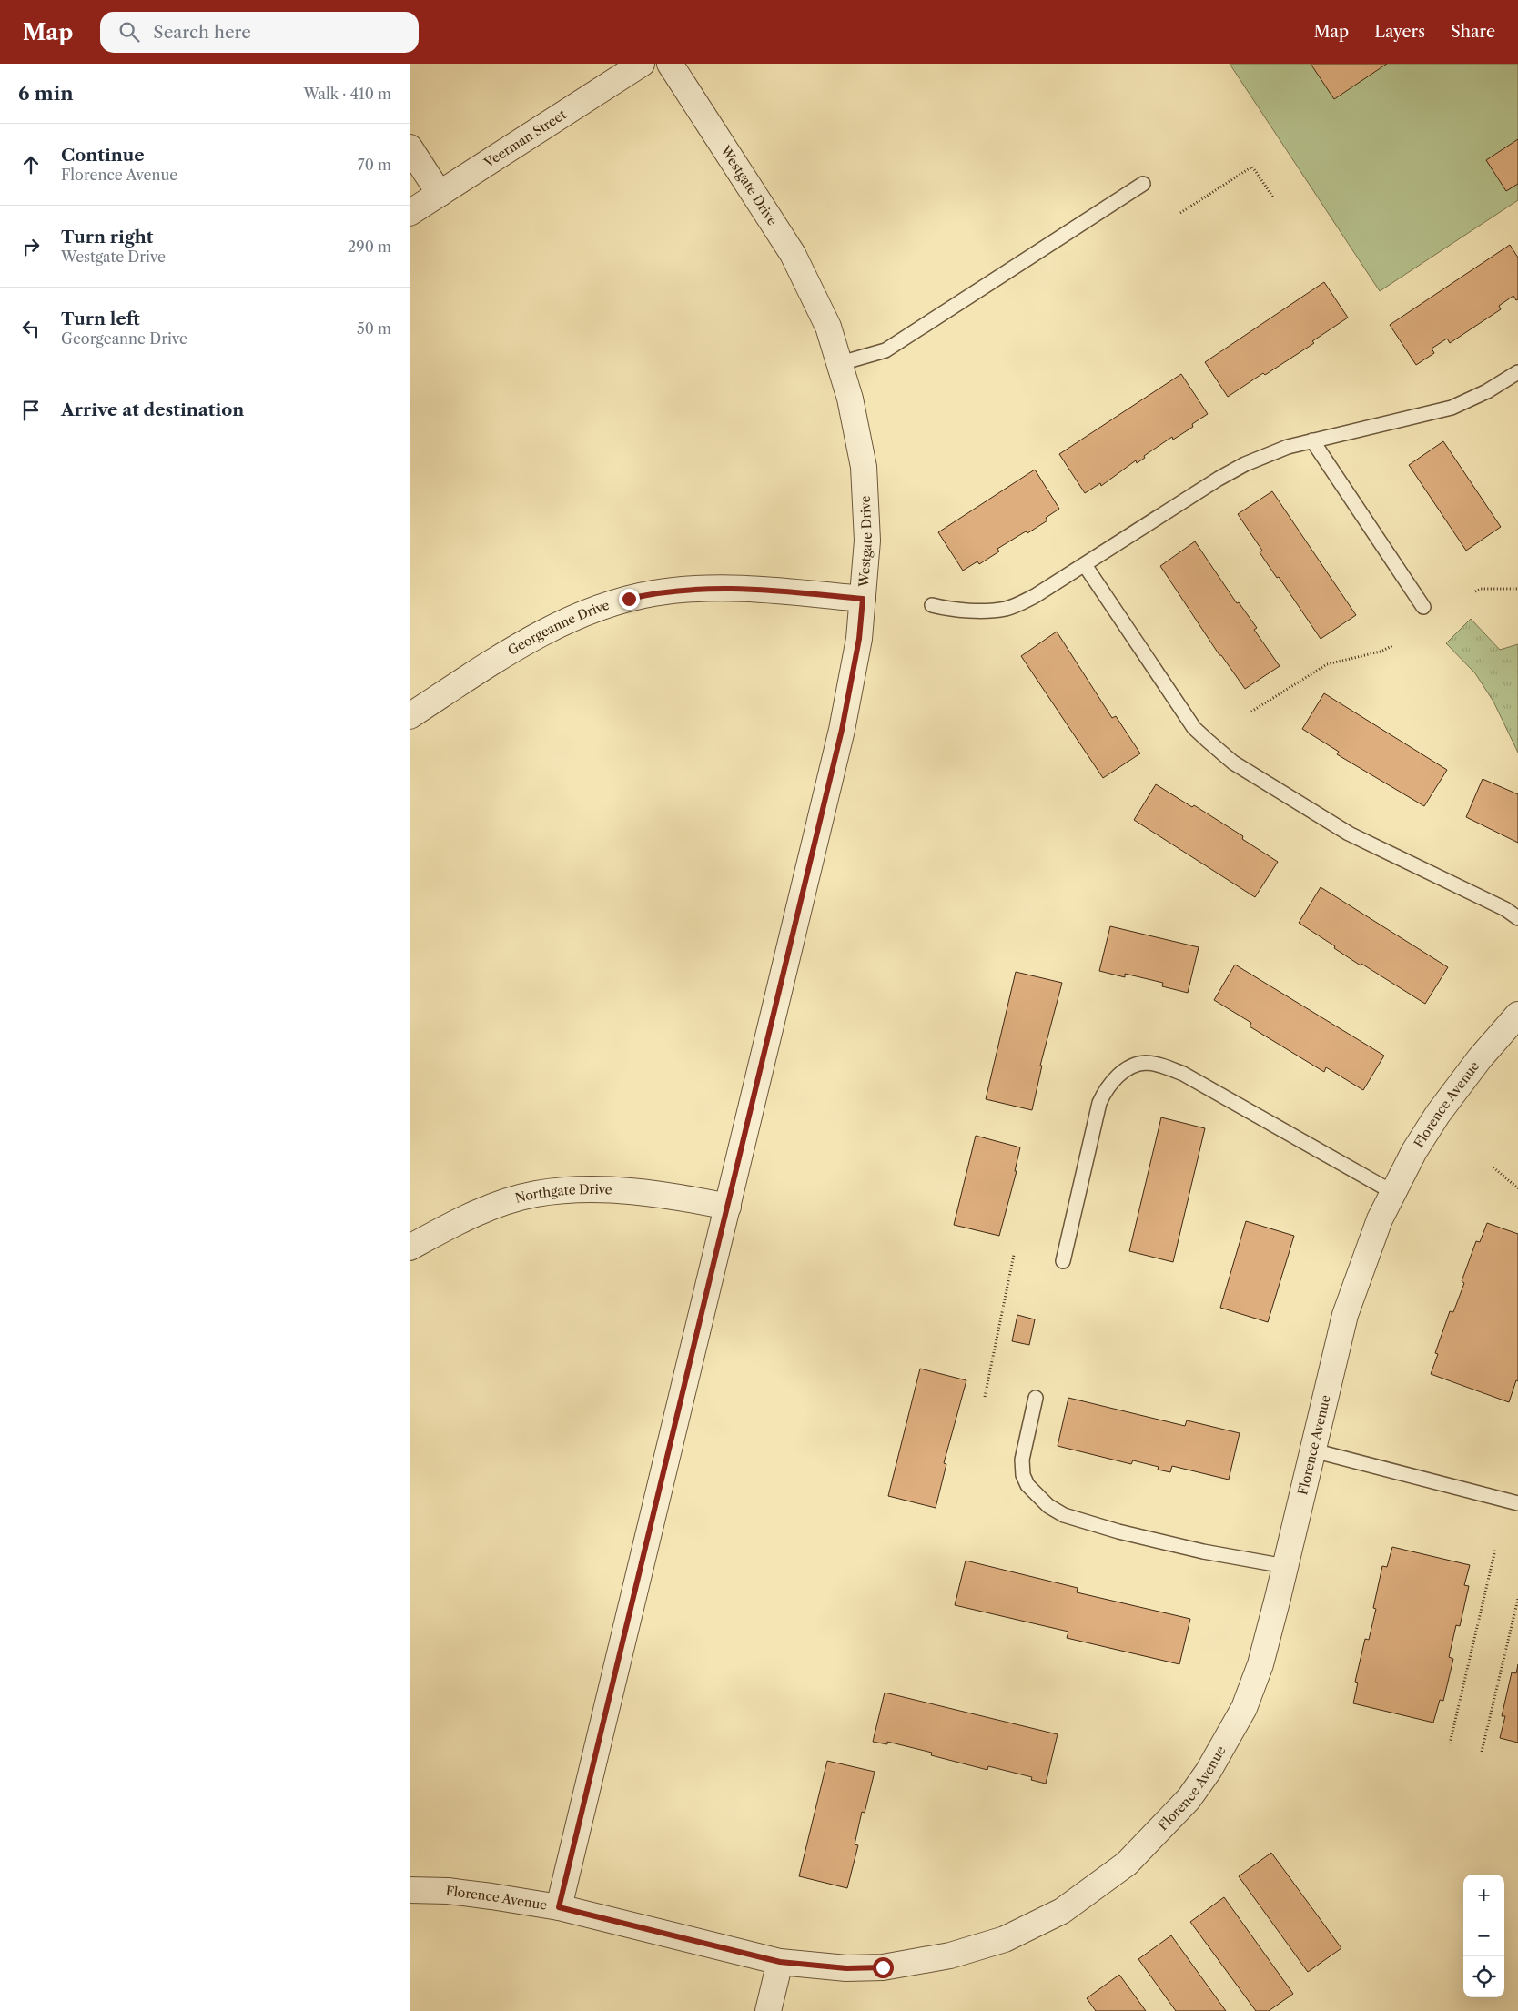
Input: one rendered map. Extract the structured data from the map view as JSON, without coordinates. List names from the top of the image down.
{
  "streets": {
    "street": [
      "Veerman Street",
      "Westgate Drive",
      "Georgeanne Drive",
      "Florence Avenue",
      "Northgate Drive"
    ]
  },
  "crossings": [
    ["Westgate Drive", "Georgeanne Drive"],
    ["Westgate Drive", "Florence Avenue"],
    ["Westgate Drive", "Northgate Drive"]
  ],
  "page": {
    "header": "Map",
    "search": "Search here",
    "nav": ["Map", "Layers", "Share"],
    "heading": ["6 min", "Walk · 410 m"],
    "list": [
      ["Continue", "Florence Avenue", "70 m"],
      ["Turn right", "Westgate Drive", "290 m"],
      ["Turn left", "Georgeanne Drive", "50 m"],
      "Arrive at destination"
    ],
    "map_buttons": ["+", "−"]
  }
}
